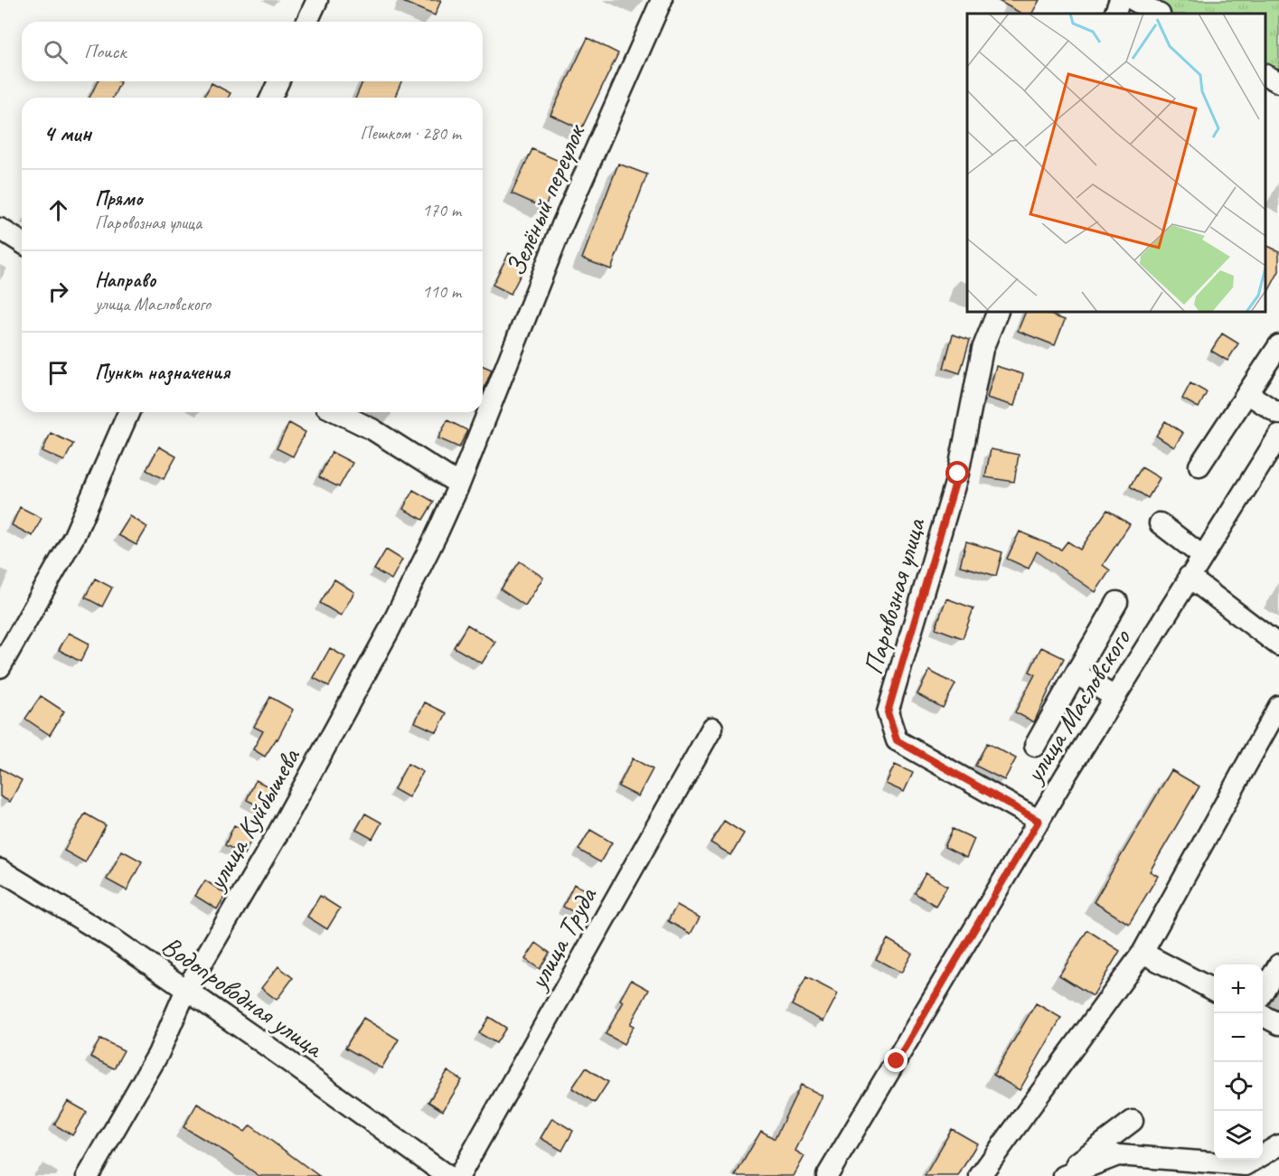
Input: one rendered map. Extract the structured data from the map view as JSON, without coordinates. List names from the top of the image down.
{
  "streets": {
    "street": [
      "Зелёный переулок",
      "Паровозная улица",
      "улица Масловского",
      "улица Куйбышева",
      "улица Труда",
      "Водопроводная улица"
    ]
  },
  "crossings": [
    ["Зелёный переулок", "улица Куйбышева"],
    ["Паровозная улица", "улица Масловского"],
    ["улица Куйбышева", "Водопроводная улица"]
  ],
  "page": {
    "search": "Поиск",
    "heading": ["4 мин", "Пешком · 280 m"],
    "list": [
      ["Прямо", "Паровозная улица", "170 m"],
      ["Направо", "улица Масловского", "110 m"],
      "Пункт назначения"
    ],
    "map_buttons": ["+", "−"]
  }
}
